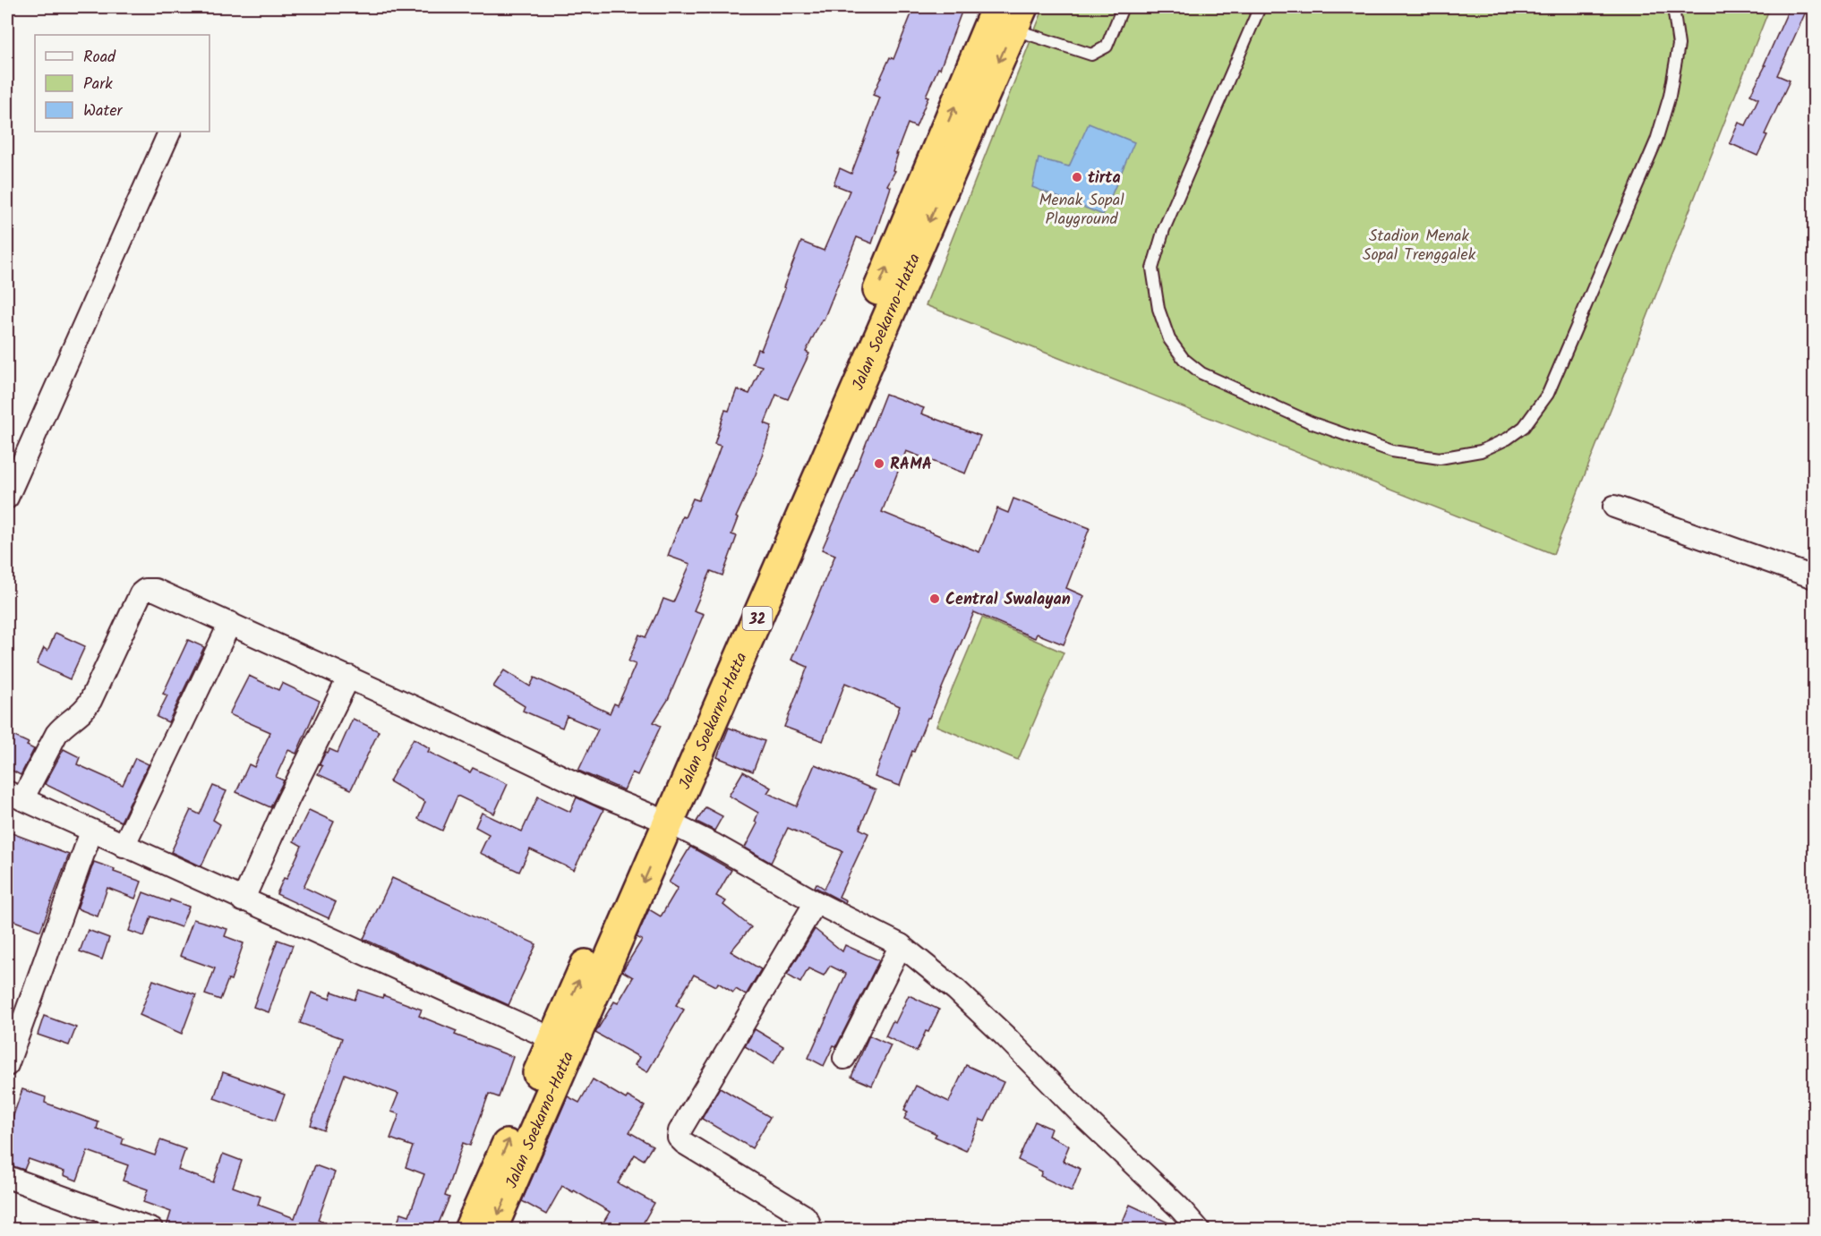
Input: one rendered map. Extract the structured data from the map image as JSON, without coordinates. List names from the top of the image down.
{
  "streets": {
    "highway": ["Jalan Soekarno-Hatta", "32"]
  },
  "parks": ["Menak Sopal Playground", "Stadion Menak Sopal Trenggalek"],
  "places": ["tirta", "RAMA", "Central Swalayan"],
  "legend": ["Road", "Park", "Water"]
}
